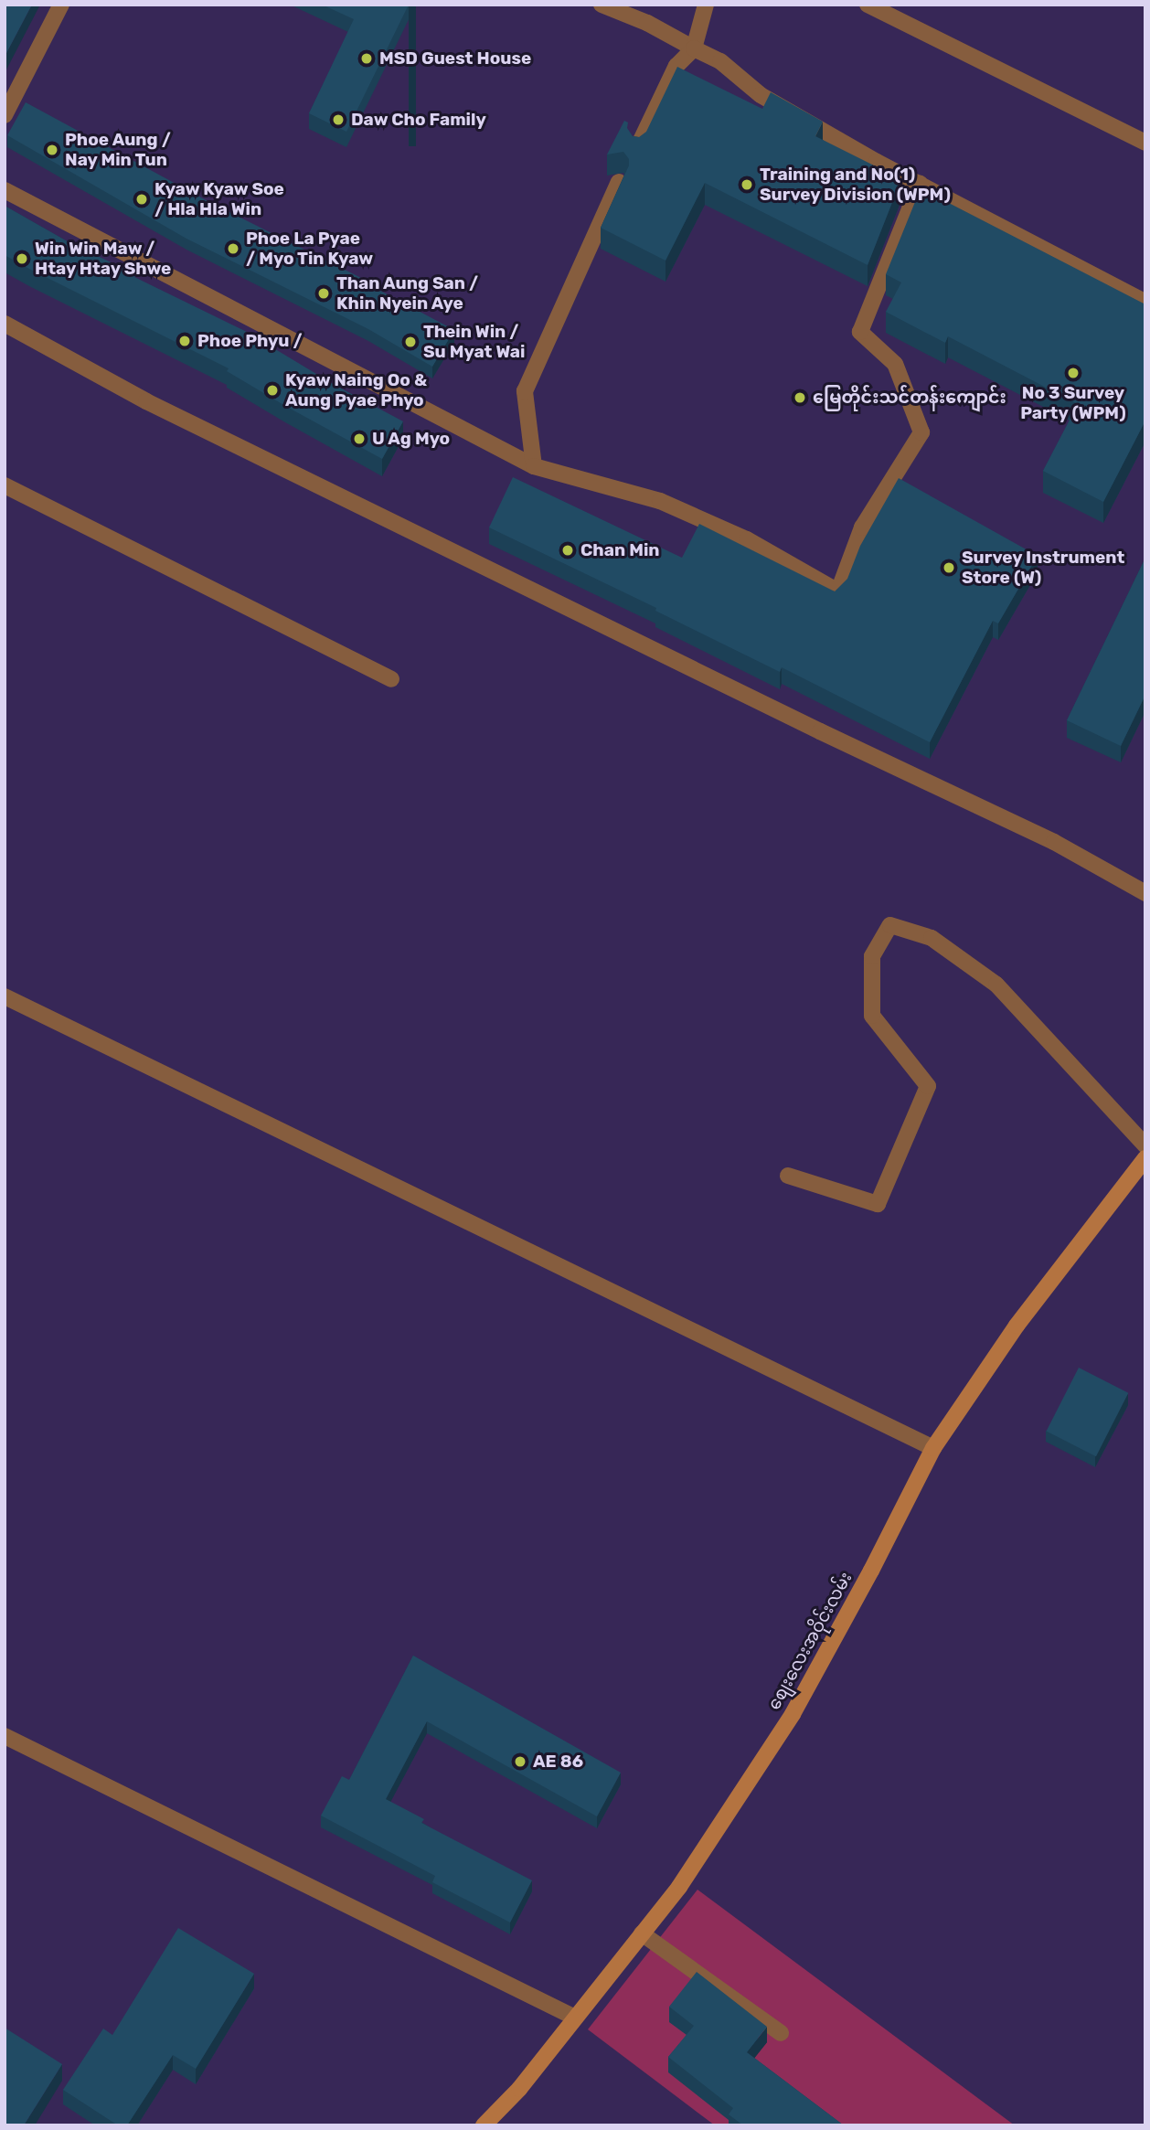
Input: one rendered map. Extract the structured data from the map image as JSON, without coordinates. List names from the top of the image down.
{
  "streets": {
    "street": ["စျေးလေးအဝိုင်းလမ်း"]
  },
  "places": [
    "MSD Guest House",
    "Daw Cho Family",
    "Phoe Aung / Nay Min Tun",
    "Training and No(1) Survey Division (WPM)",
    "Kyaw Kyaw Soe / Hla Hla Win",
    "Phoe La Pyae / Myo Tin Kyaw",
    "Win Win Maw / Htay Htay Shwe",
    "Than Aung San / Khin Nyein Aye",
    "Phoe Phyu /",
    "Thein Win / Su Myat Wai",
    "No 3 Survey Party (WPM)",
    "Kyaw Naing Oo & Aung Pyae Phyo",
    "မြေတိုင်းသင်တန်းကျောင်း",
    "U Ag Myo",
    "Chan Min",
    "Survey Instrument Store (W)",
    "AE 86"
  ]
}
